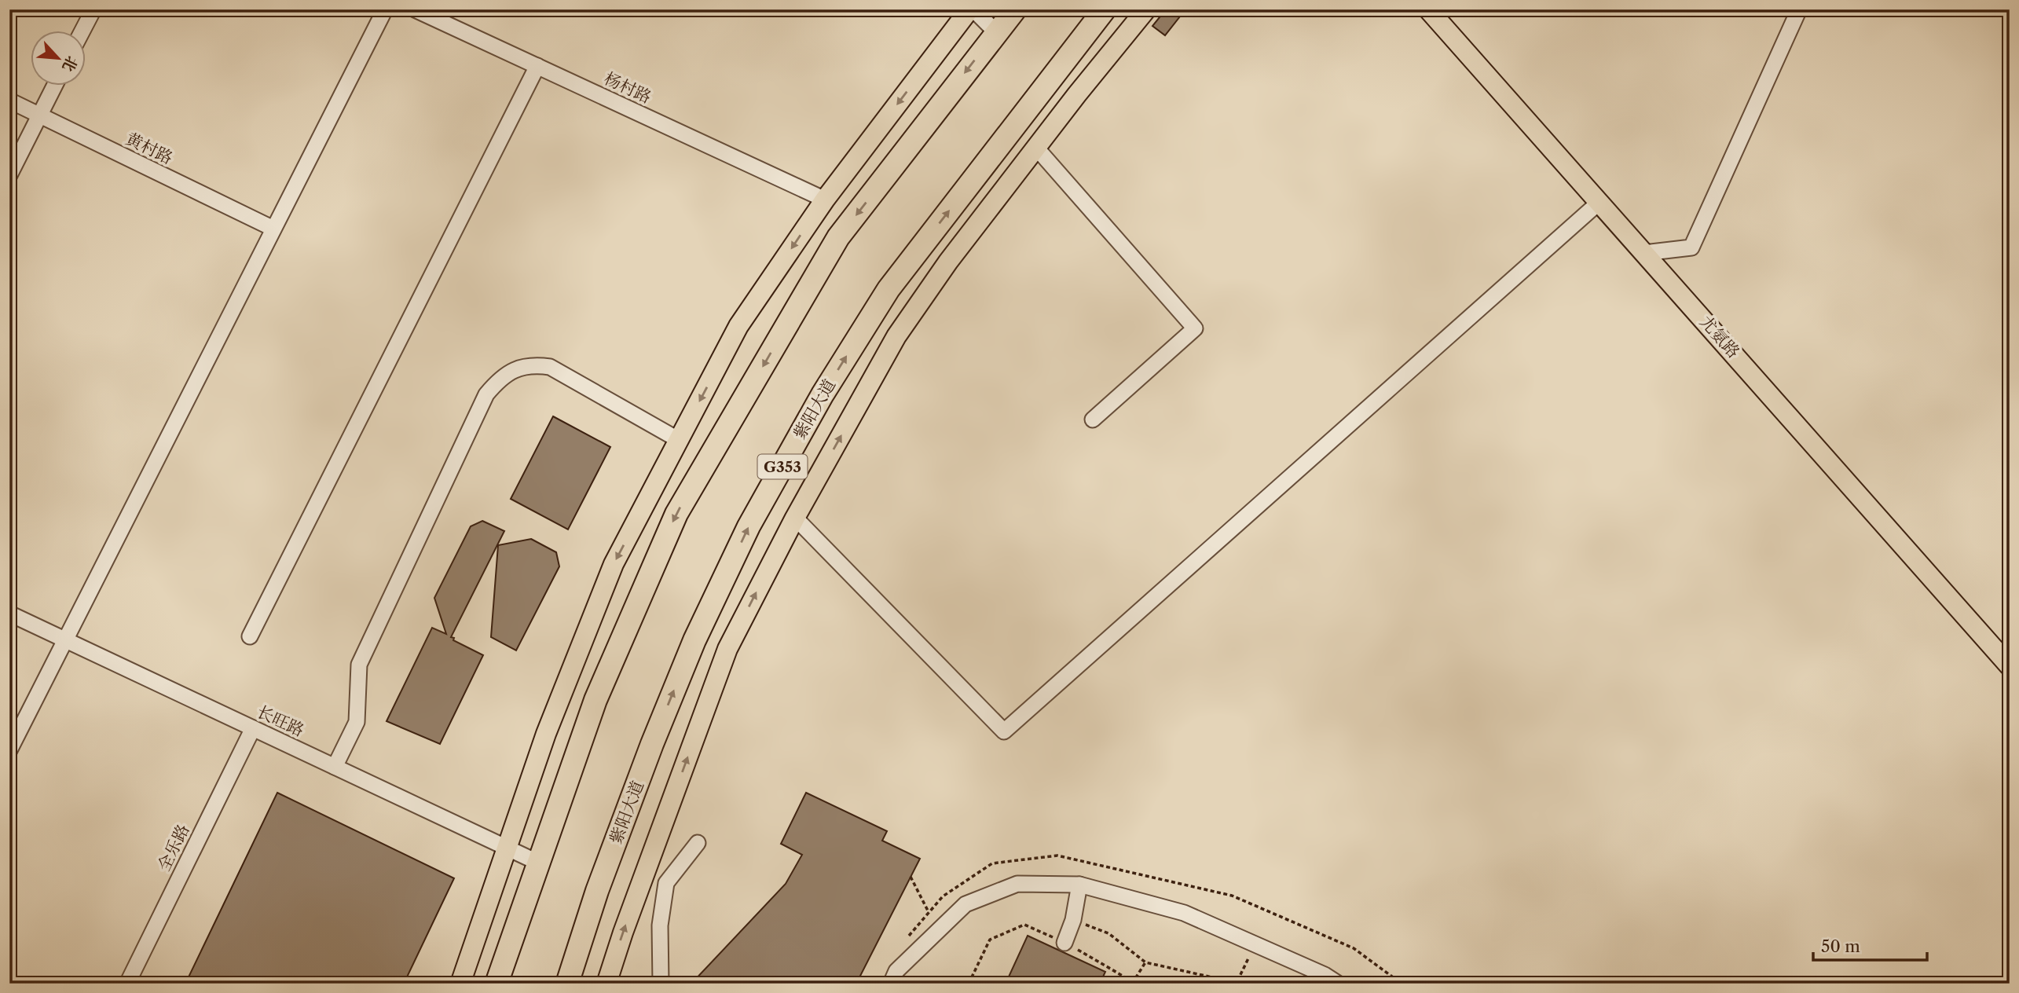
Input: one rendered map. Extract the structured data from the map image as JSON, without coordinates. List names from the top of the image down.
{
  "streets": {
    "highway": ["紫阳大道", "G353"],
    "main road": ["尤氨路"],
    "street": [
      "杨村路",
      "黄村路",
      "长旺路",
      "全乐路"
    ]
  },
  "crossings": [
    ["长旺路", "全乐路"]
  ],
  "scale_bar": "50 m",
  "north": "bottom right"
}
